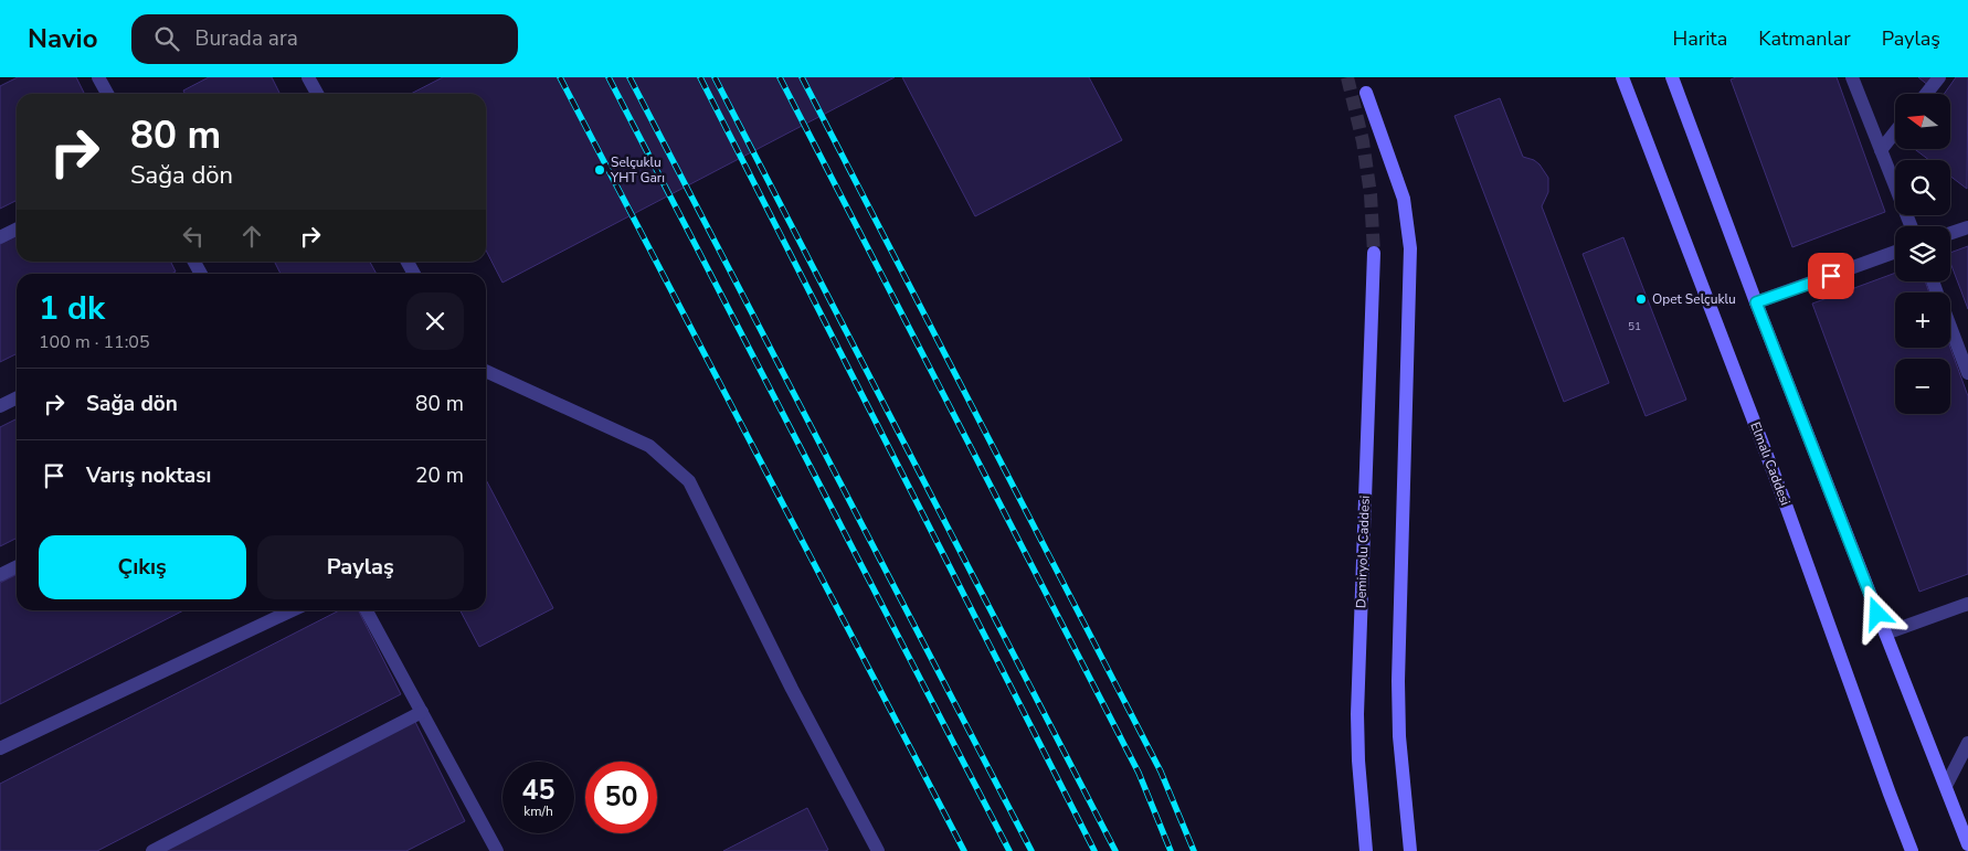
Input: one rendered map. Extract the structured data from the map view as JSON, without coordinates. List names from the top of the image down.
{
  "streets": {
    "main road": ["Elmalı Caddesi", "Demiryolu Caddesi"]
  },
  "places": ["Selçuklu YHT Garı", "Opet Selçuklu"],
  "house_numbers": ["51"],
  "north": "left",
  "page": {
    "header": "Navio",
    "search": "Burada ara",
    "nav": ["Harita", "Katmanlar", "Paylaş"],
    "map_buttons": ["+", "−"],
    "turn": ["80 m", "Sağa dön"],
    "heading": ["1 dk", "100 m · 11:05"],
    "list": [
      {
        "name": "Sağa dön",
        "value": "80 m"
      },
      {
        "name": "Varış noktası",
        "value": "20 m"
      }
    ],
    "buttons": ["Çıkış", "Paylaş"],
    "speed": "45 km/h",
    "limit": "50"
  }
}
